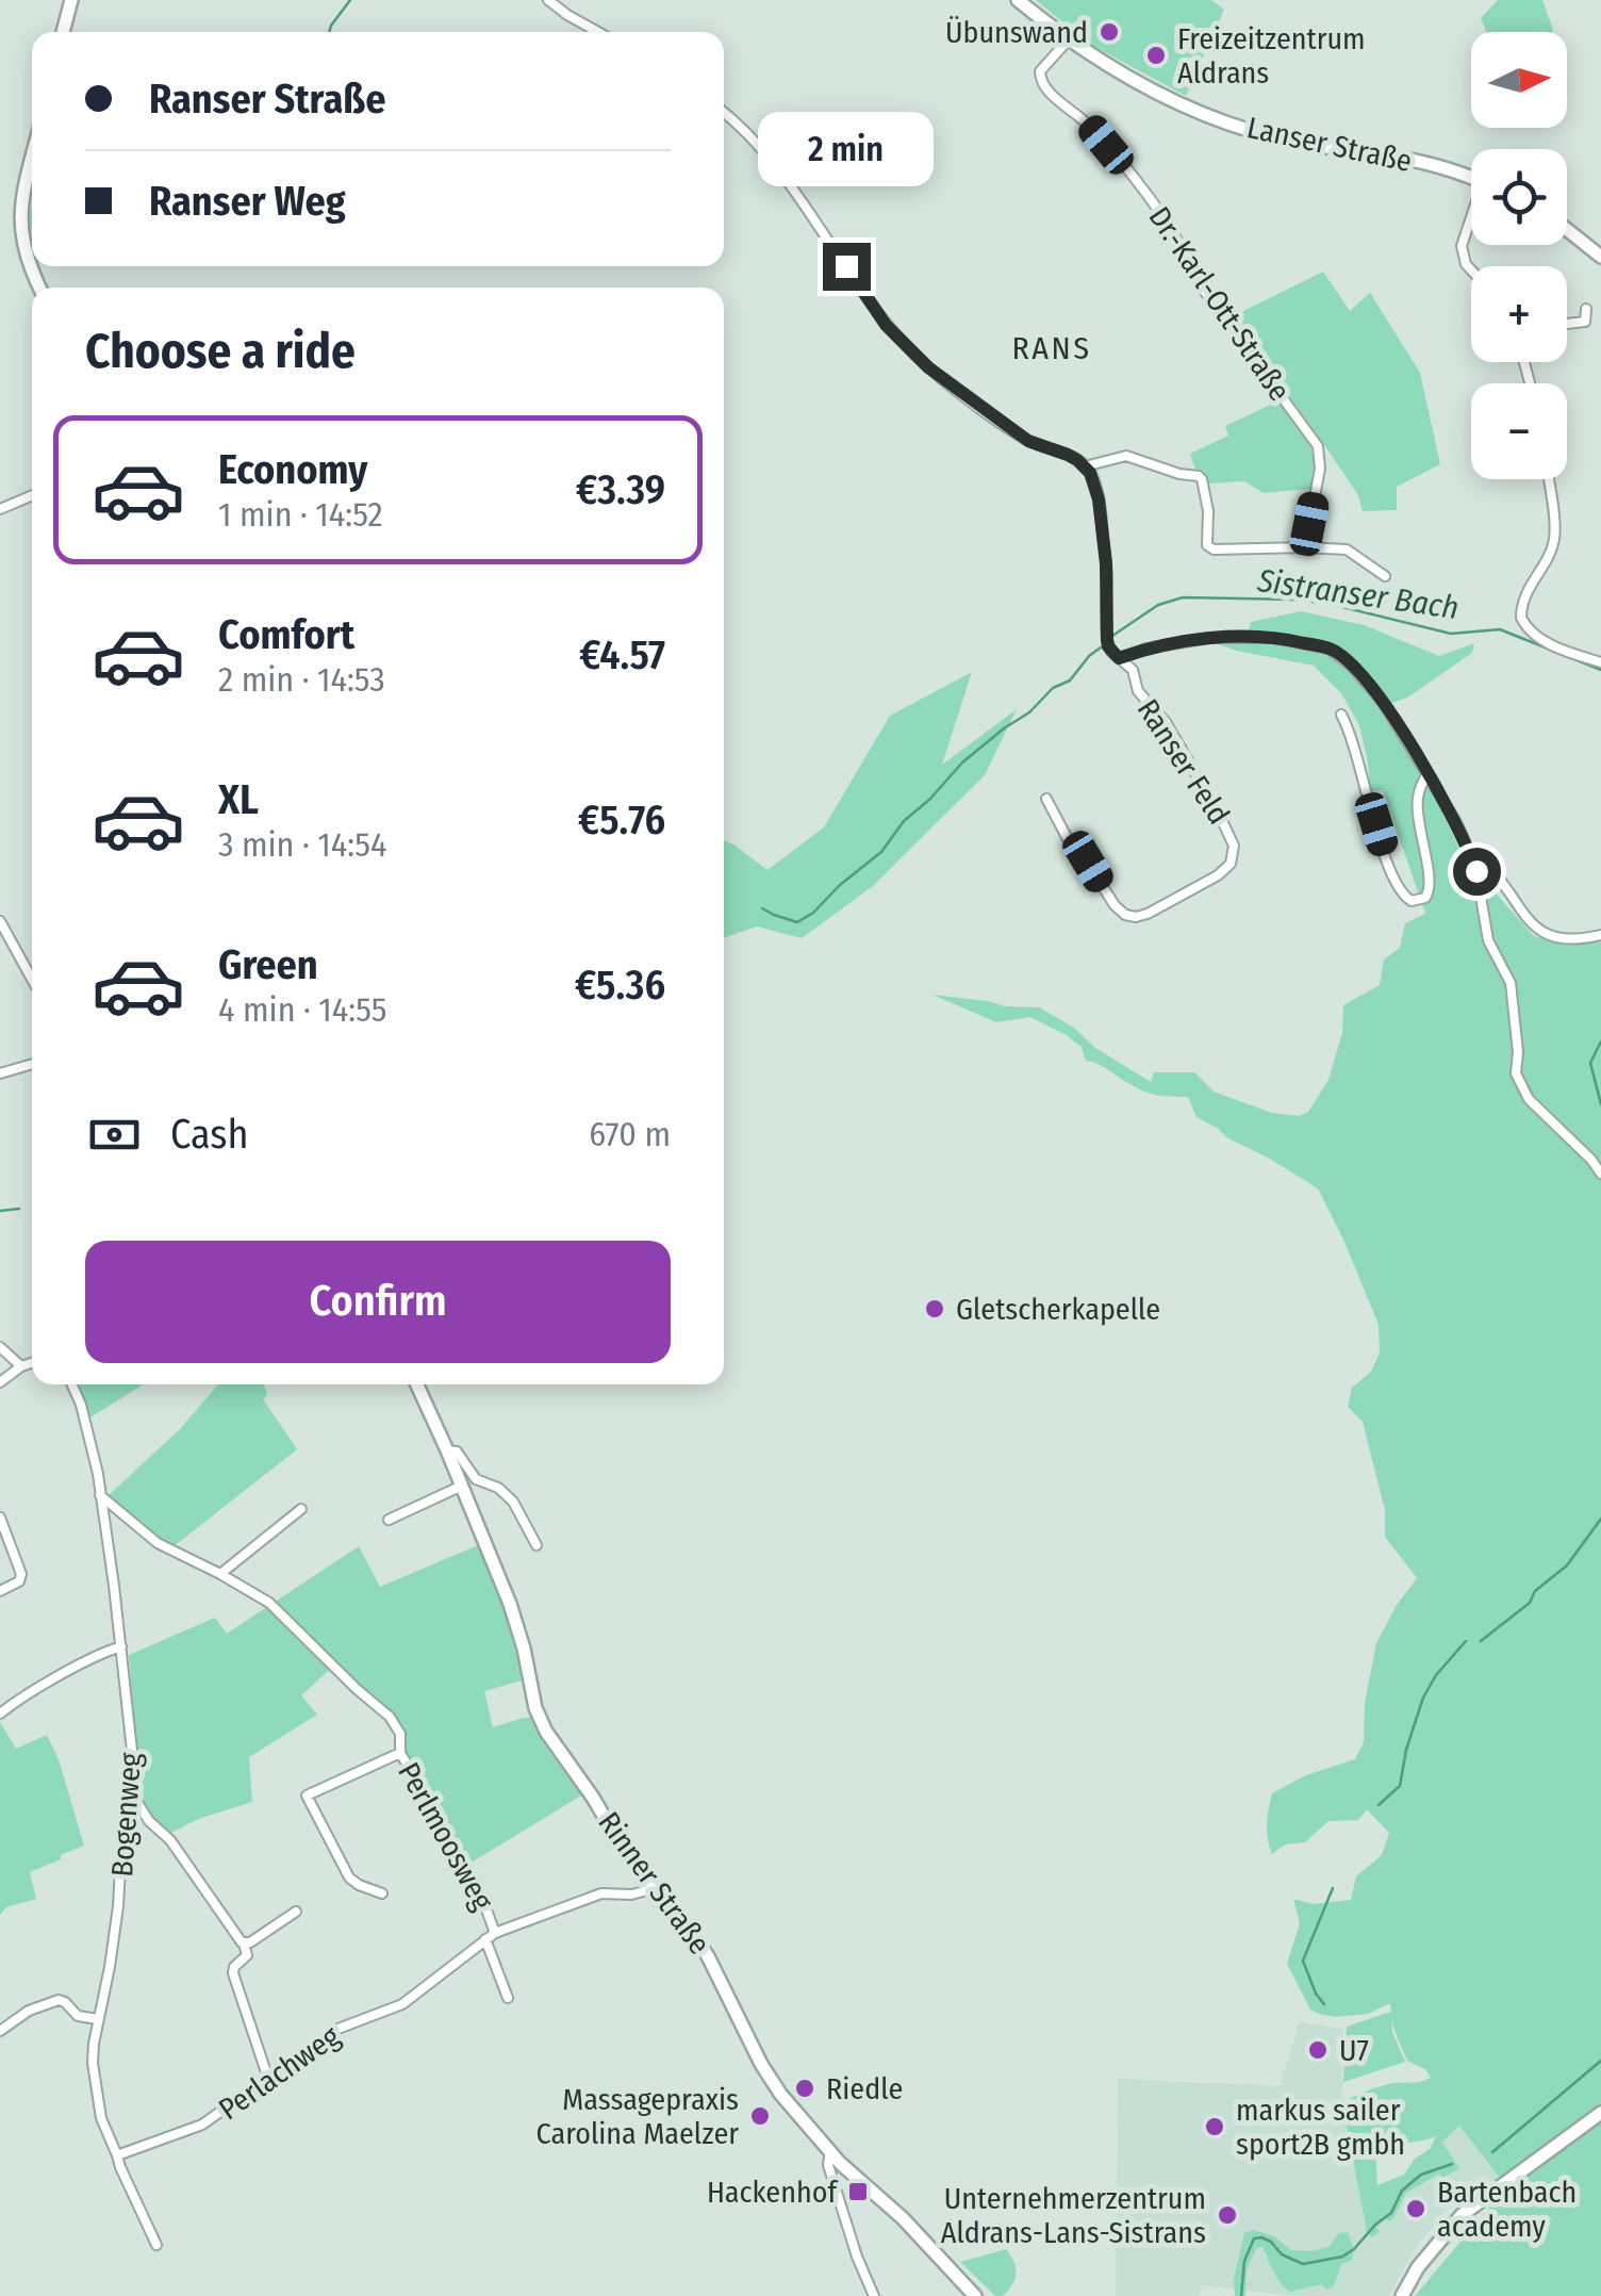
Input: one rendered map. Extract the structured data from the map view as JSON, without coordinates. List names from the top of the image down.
{
  "streets": {
    "main road": ["Lanser Straße", "Rinner Straße"],
    "street": [
      "Dr.-Karl-Ott-Straße",
      "Ranser Feld",
      "Bogenweg",
      "Perlmoosweg",
      "Perlachweg"
    ]
  },
  "crossings": [
    ["Lanser Straße", "Dr.-Karl-Ott-Straße"],
    ["Bogenweg", "Perlmoosweg"],
    ["Bogenweg", "Perlachweg"],
    ["Perlmoosweg", "Perlachweg"],
    ["Rinner Straße", "Perlachweg"]
  ],
  "districts": ["RANS"],
  "water": ["Sistranser Bach"],
  "places": {
    "other": [
      "Übunswand",
      "Freizeitzentrum Aldrans",
      "Gletscherkapelle",
      "U7",
      "Riedle",
      "Massagepraxis Carolina Maelzer",
      "markus sailer sport2B gmbh",
      "Bartenbach academy",
      "Unternehmerzentrum Aldrans-Lans-Sistrans"
    ],
    "transit": ["Hackenhof"]
  },
  "north": "right",
  "page": {
    "map_buttons": ["+", "−"],
    "banner": ["Ranser Straße", "Ranser Weg"],
    "bubble": "2 min",
    "heading": "Choose a ride",
    "list": [
      {
        "name": "Economy",
        "note": "1 min · 14:52",
        "value": "€3.39"
      },
      {
        "name": "Comfort",
        "note": "2 min · 14:53",
        "value": "€4.57"
      },
      {
        "name": "XL",
        "note": "3 min · 14:54",
        "value": "€5.76"
      },
      {
        "name": "Green",
        "note": "4 min · 14:55",
        "value": "€5.36"
      }
    ],
    "pay": ["Cash", "670 m"],
    "buttons": "Confirm"
  }
}
